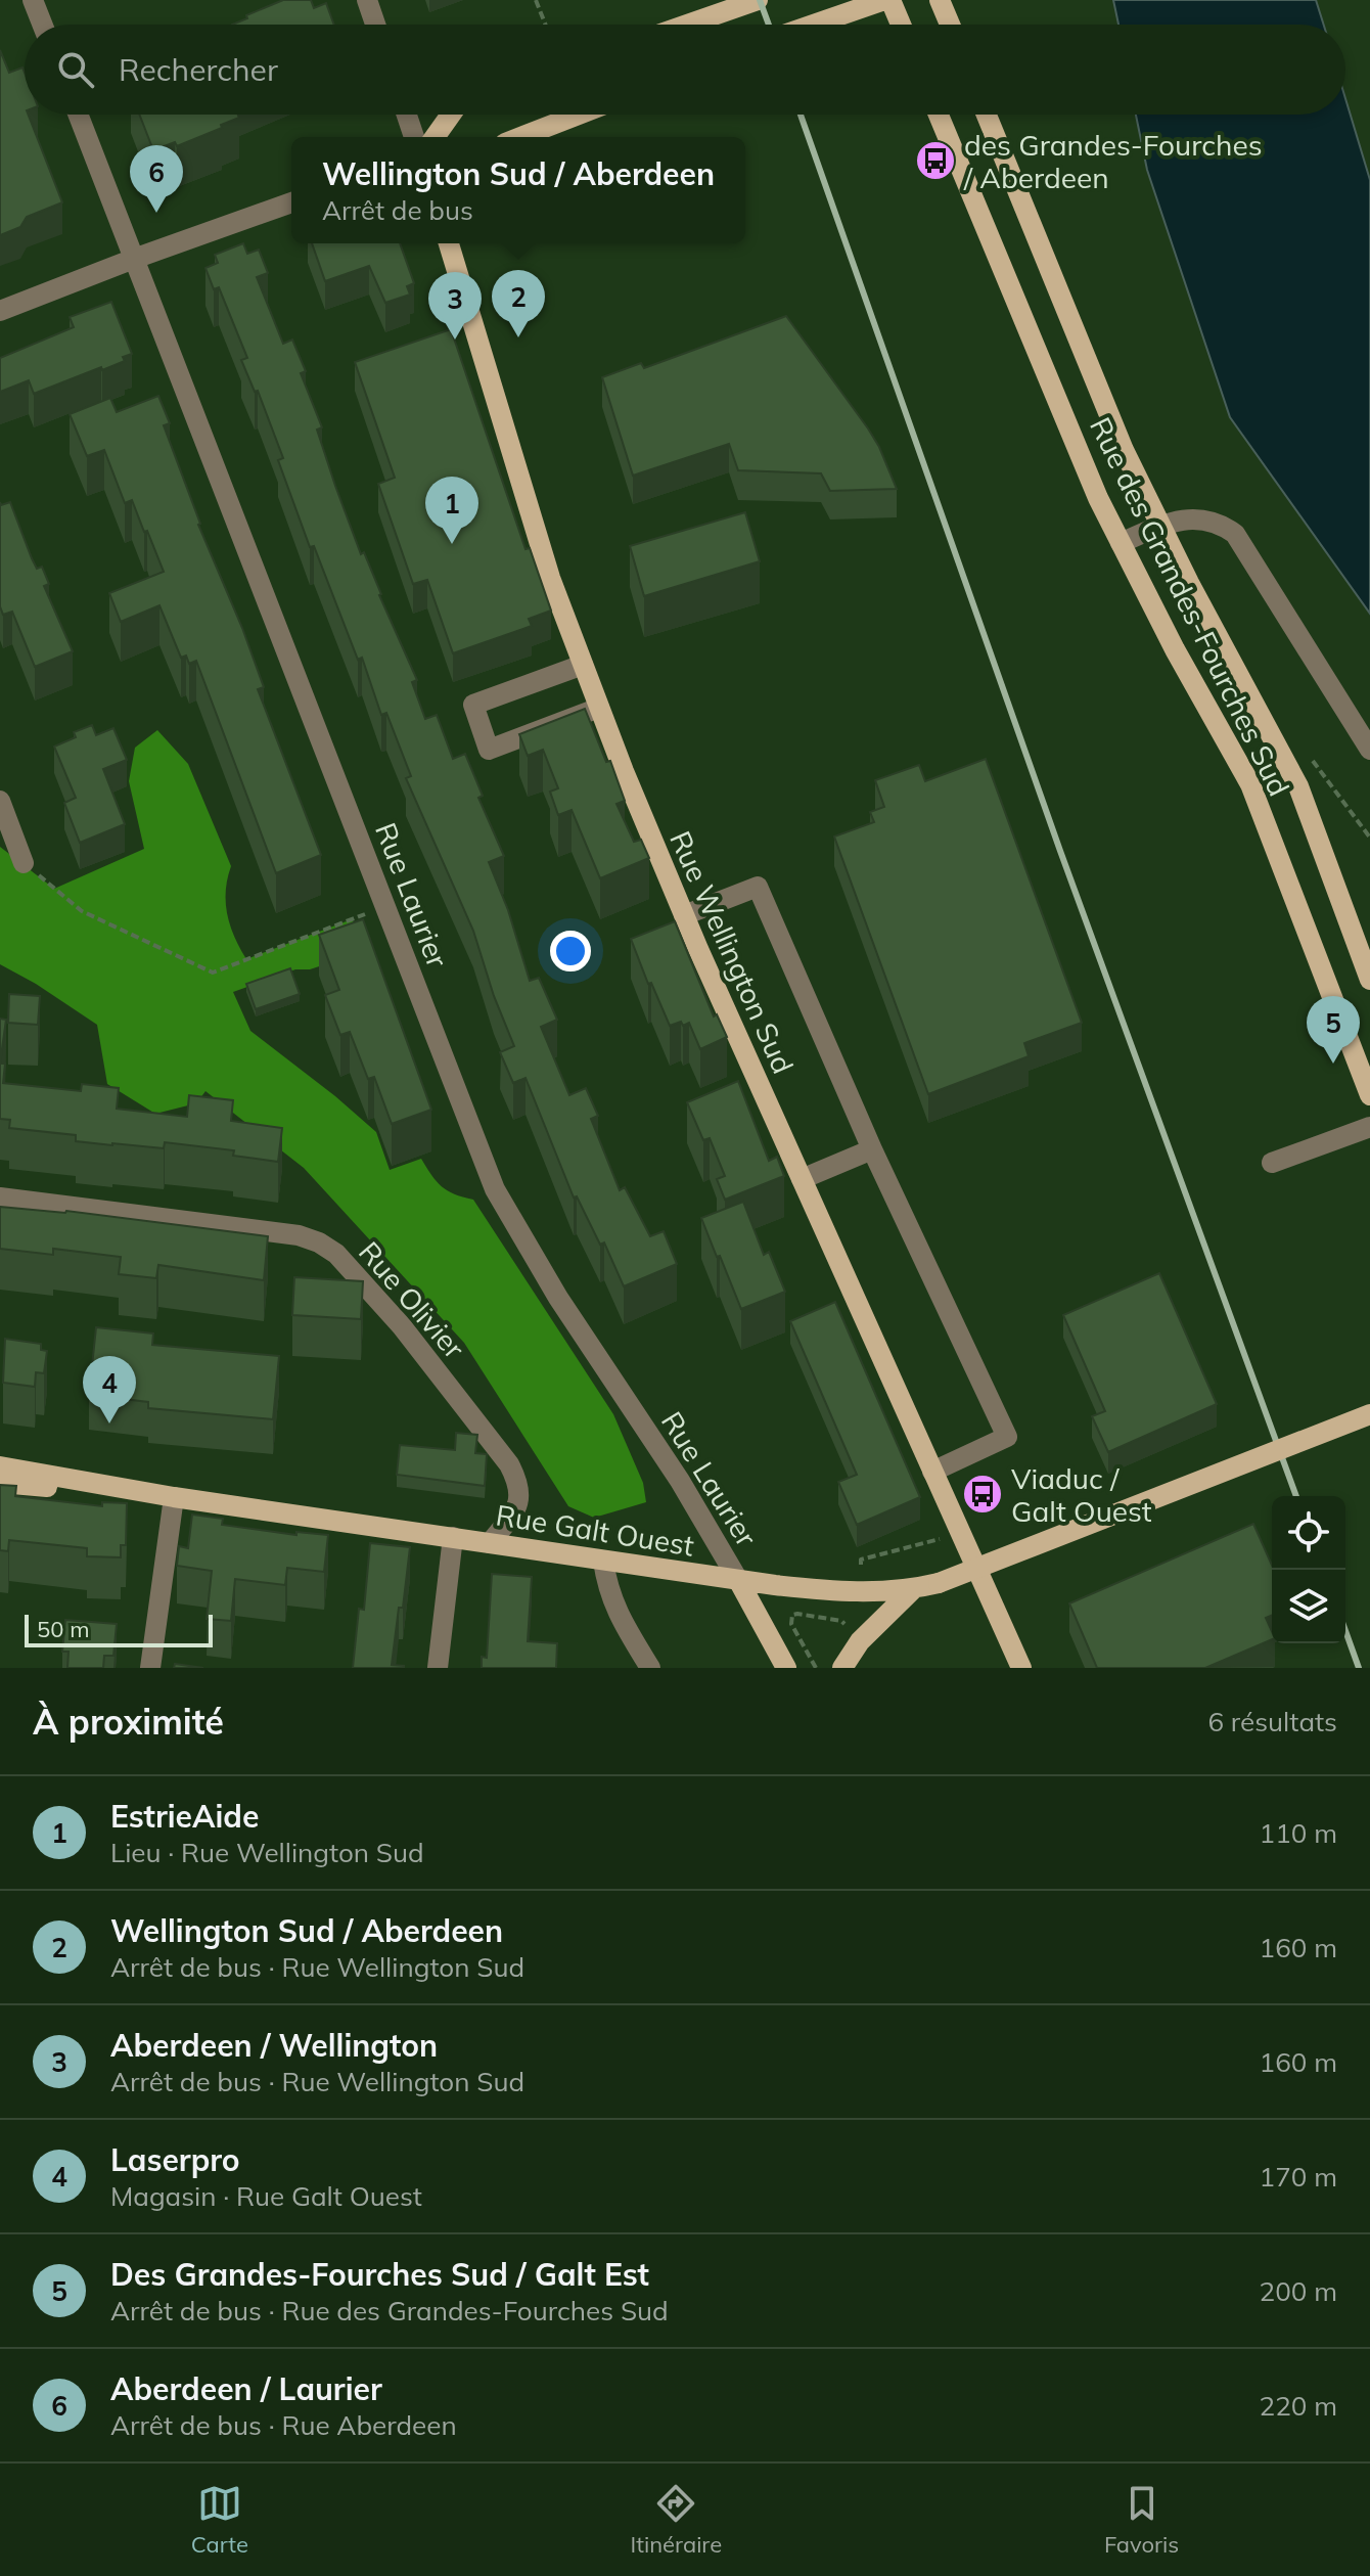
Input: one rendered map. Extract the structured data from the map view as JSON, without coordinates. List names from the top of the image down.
{
  "streets": {
    "main road": [
      "Rue des Grandes-Fourches Sud",
      "Rue Laurier",
      "Rue Wellington Sud",
      "Rue Galt Ouest"
    ],
    "street": ["Rue Olivier"]
  },
  "crossings": [
    ["Rue Laurier", "Rue Galt Ouest"],
    ["Rue Olivier", "Rue Galt Ouest"]
  ],
  "places": {
    "bus stop": ["des Grandes-Fourches / Aberdeen", "Viaduc / Galt Ouest"]
  },
  "scale_bar": "50 m",
  "page": {
    "search": "Rechercher",
    "popup": ["Wellington Sud / Aberdeen", "Arrêt de bus"],
    "pins": [
      "6",
      "2",
      "3",
      "1",
      "5",
      "4"
    ],
    "scale": "50 m",
    "heading": ["À proximité", "6 résultats"],
    "list": [
      {
        "mark": "1",
        "name": "EstrieAide",
        "note": "Lieu · Rue Wellington Sud",
        "value": "110 m"
      },
      {
        "mark": "2",
        "name": "Wellington Sud / Aberdeen",
        "note": "Arrêt de bus · Rue Wellington Sud",
        "value": "160 m"
      },
      {
        "mark": "3",
        "name": "Aberdeen / Wellington",
        "note": "Arrêt de bus · Rue Wellington Sud",
        "value": "160 m"
      },
      {
        "mark": "4",
        "name": "Laserpro",
        "note": "Magasin · Rue Galt Ouest",
        "value": "170 m"
      },
      {
        "mark": "5",
        "name": "Des Grandes-Fourches Sud / Galt Est",
        "note": "Arrêt de bus · Rue des Grandes-Fourches Sud",
        "value": "200 m"
      },
      {
        "mark": "6",
        "name": "Aberdeen / Laurier",
        "note": "Arrêt de bus · Rue Aberdeen",
        "value": "220 m"
      }
    ],
    "nav": ["Carte", "Itinéraire", "Favoris"]
  }
}
